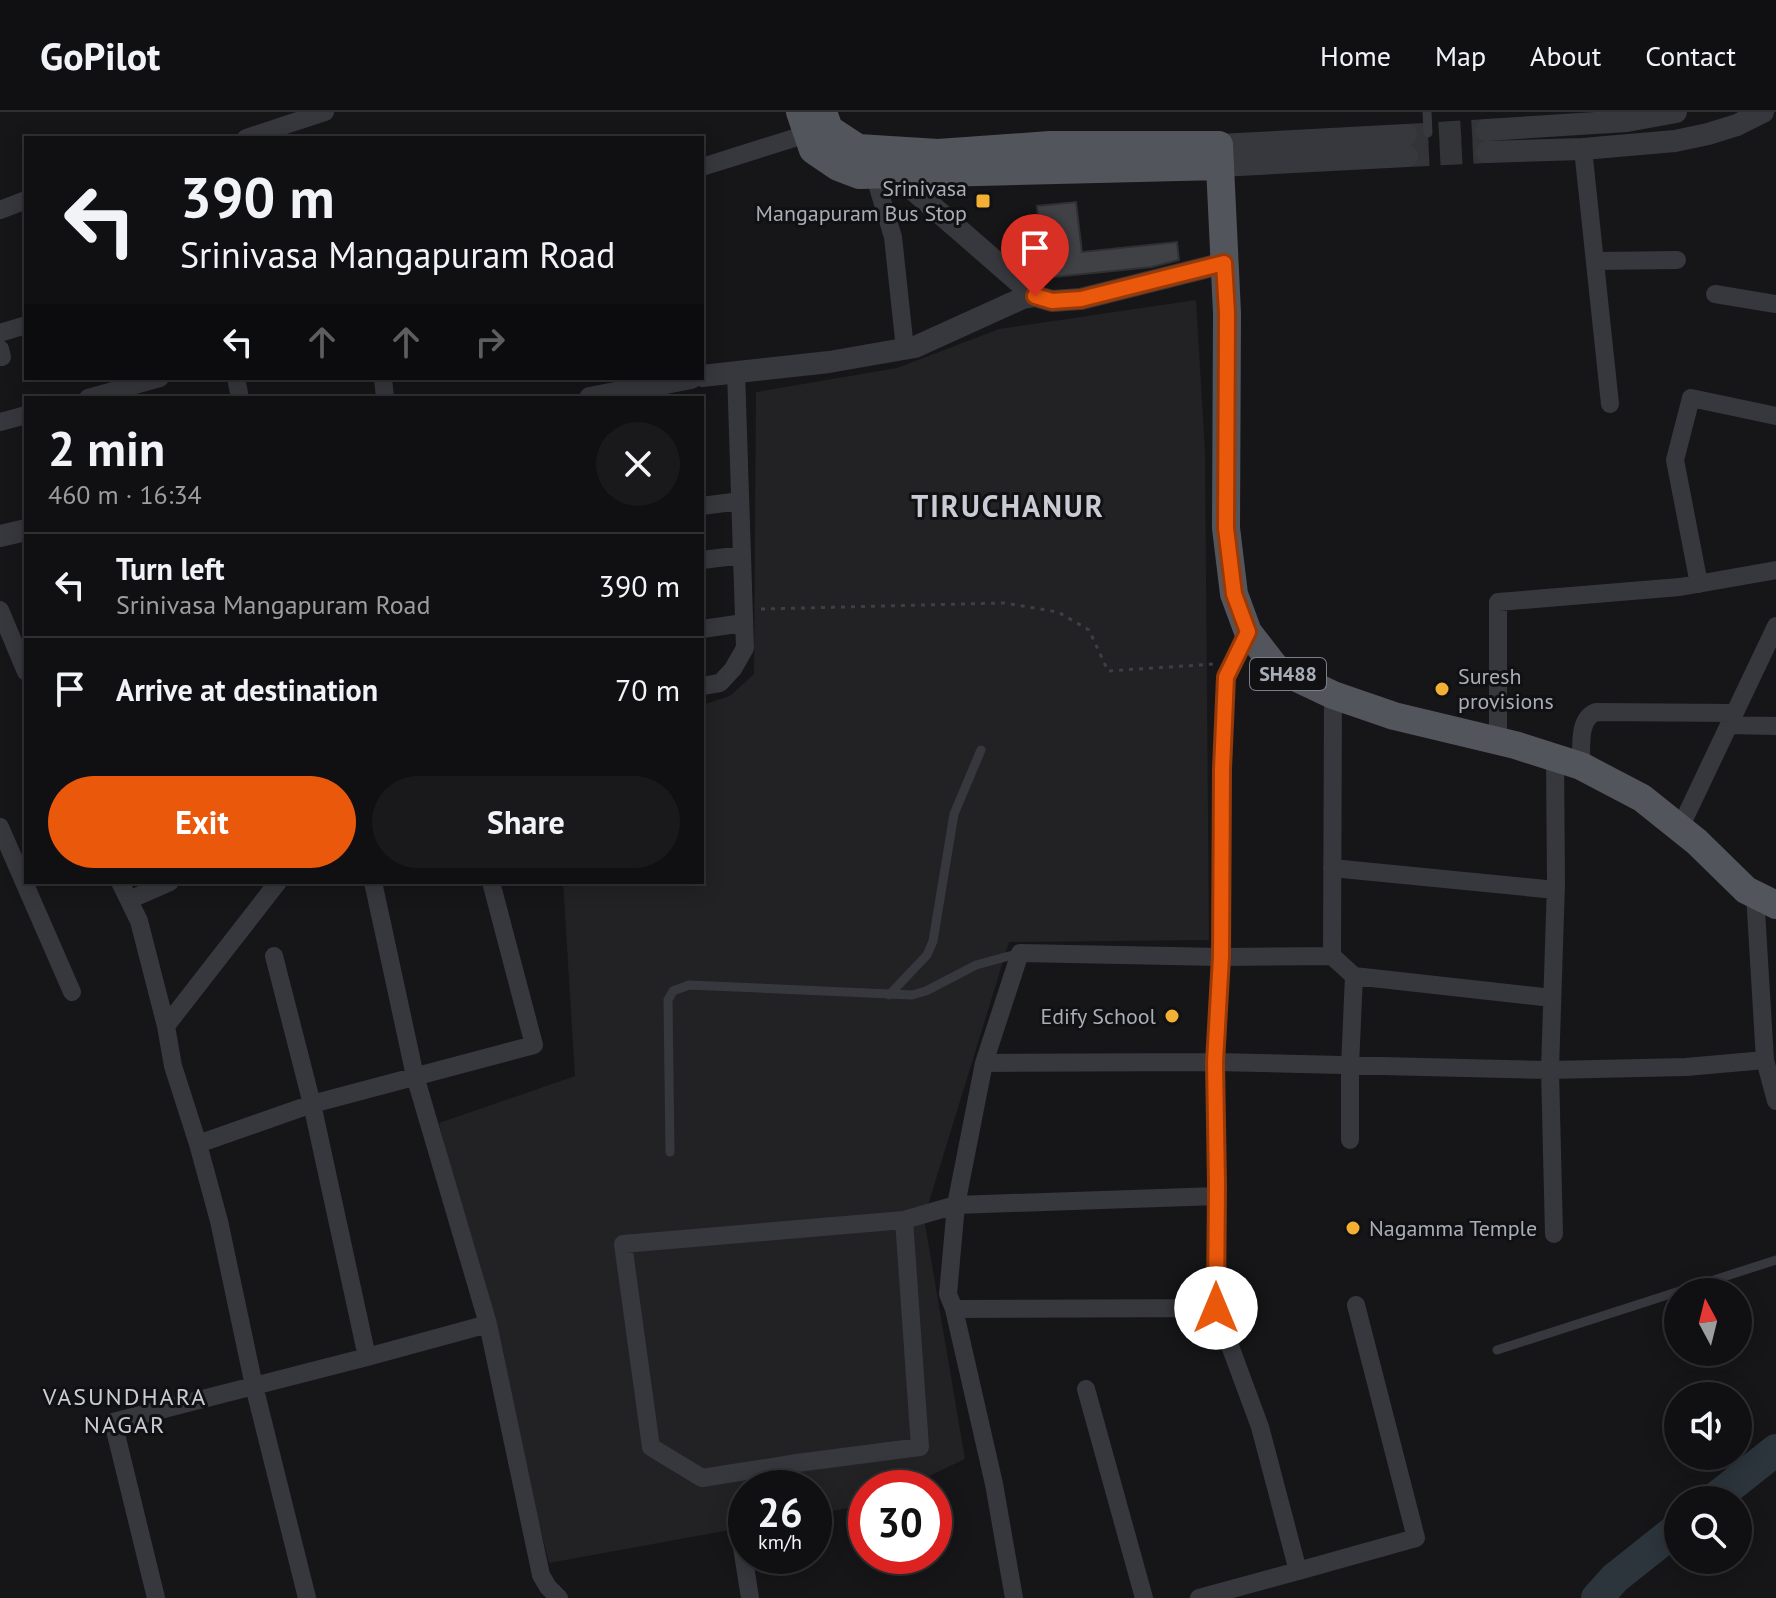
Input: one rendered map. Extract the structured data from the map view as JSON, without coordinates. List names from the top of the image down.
{
  "streets": {
    "main road": ["SH488"]
  },
  "districts": ["TIRUCHANUR", "VASUNDHARA NAGAR"],
  "places": {
    "transit": ["Srinivasa Mangapuram Bus Stop"],
    "other": ["Suresh provisions", "Edify School", "Nagamma Temple"]
  },
  "north": "top",
  "page": {
    "header": "GoPilot",
    "nav": [
      "Home",
      "Map",
      "About",
      "Contact"
    ],
    "turn": ["390 m", "Srinivasa Mangapuram Road"],
    "heading": ["2 min", "460 m · 16:34"],
    "list": [
      {
        "name": "Turn left",
        "note": "Srinivasa Mangapuram Road",
        "value": "390 m"
      },
      {
        "name": "Arrive at destination",
        "value": "70 m"
      }
    ],
    "buttons": ["Exit", "Share"],
    "speed": "26 km/h",
    "limit": "30"
  }
}
